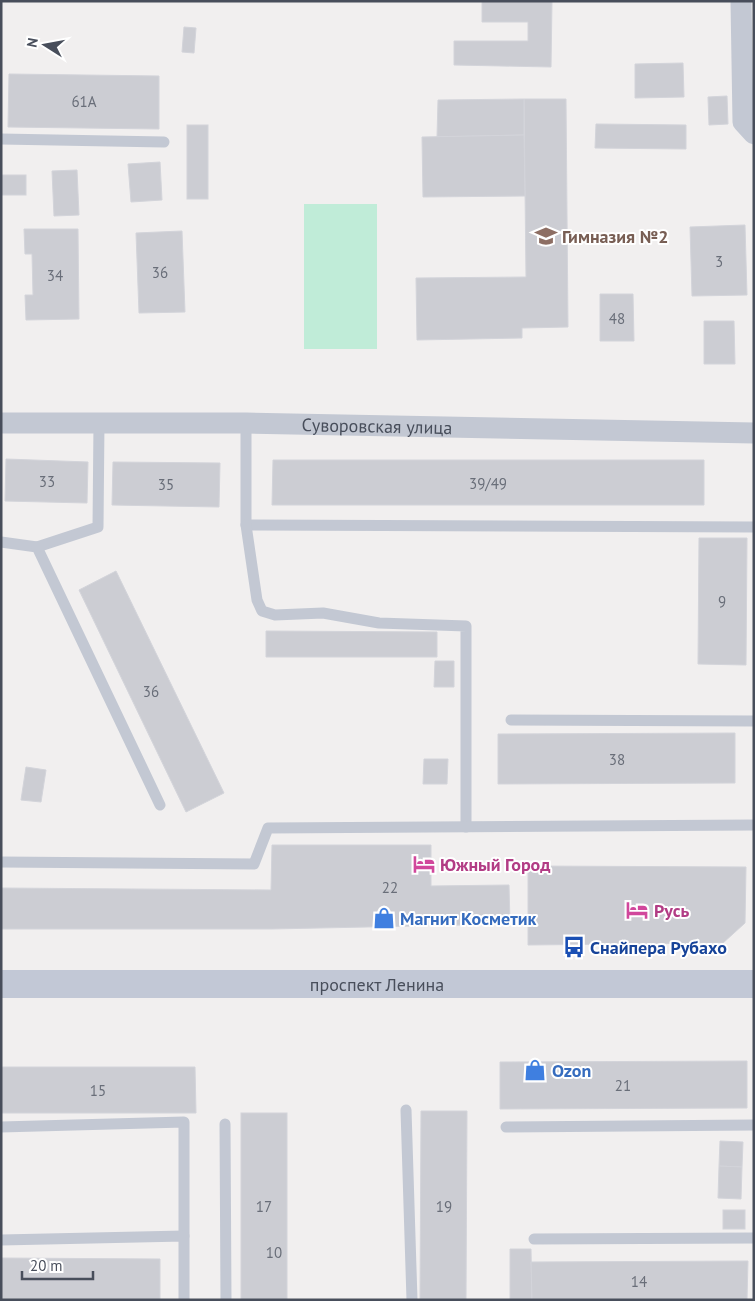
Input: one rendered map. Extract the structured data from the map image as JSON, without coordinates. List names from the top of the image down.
{
  "streets": {
    "street": ["Суворовская улица", "проспект Ленина"]
  },
  "places": {
    "school or university": ["Гимназия №2"],
    "hotel": ["Южный Город", "Русь"],
    "shop": ["Магнит Косметик", "Ozon"],
    "bus stop": ["Снайпера Рубахо"]
  },
  "house_numbers": [
    "61А",
    "3",
    "36",
    "34",
    "48",
    "33",
    "39/49",
    "35",
    "9",
    "36",
    "38",
    "22",
    "21",
    "15",
    "17",
    "19",
    "10",
    "14"
  ],
  "scale_bar": "20 m",
  "north": "left"
}
